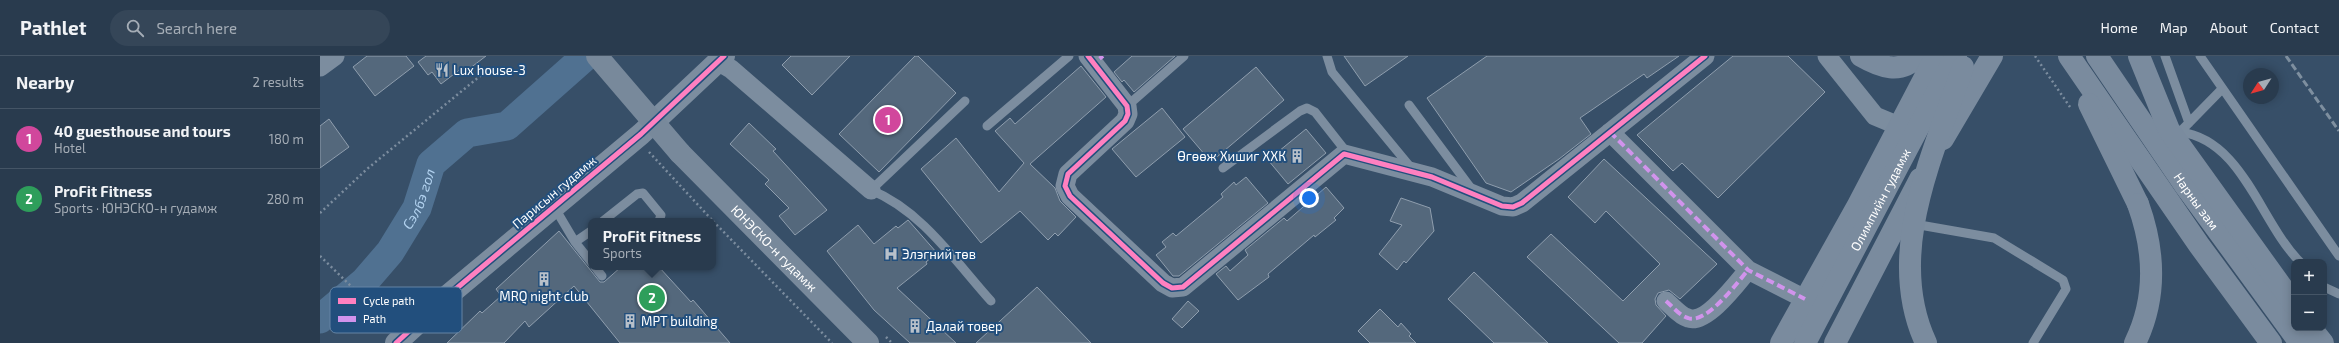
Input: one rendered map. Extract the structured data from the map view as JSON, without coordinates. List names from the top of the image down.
{
  "streets": {
    "main road": ["Олимпийн гудамж", "Нарны зам", "ЮНЭСКО-н гудамж"],
    "street": ["Парисын гудамж"]
  },
  "water": ["Сэлбэ гол"],
  "places": {
    "restaurant": ["Lux house-3"],
    "building": [
      "Өгөөж Хишиг ХХК",
      "MRQ night club",
      "MPT building",
      "Далай товер"
    ],
    "hospital": ["Элэгний төв"]
  },
  "legend": ["Cycle path", "Path"],
  "north": "bottom left",
  "page": {
    "header": "Pathlet",
    "search": "Search here",
    "nav": [
      "Home",
      "Map",
      "About",
      "Contact"
    ],
    "heading": ["Nearby", "2 results"],
    "pins": ["1", "2"],
    "list": [
      {
        "mark": "1",
        "name": "40 guesthouse and tours",
        "note": "Hotel",
        "value": "180 m"
      },
      {
        "mark": "2",
        "name": "ProFit Fitness",
        "note": "Sports · ЮНЭСКО-н гудамж",
        "value": "280 m"
      }
    ],
    "popup": ["ProFit Fitness", "Sports"],
    "map_buttons": ["+", "−"]
  }
}
